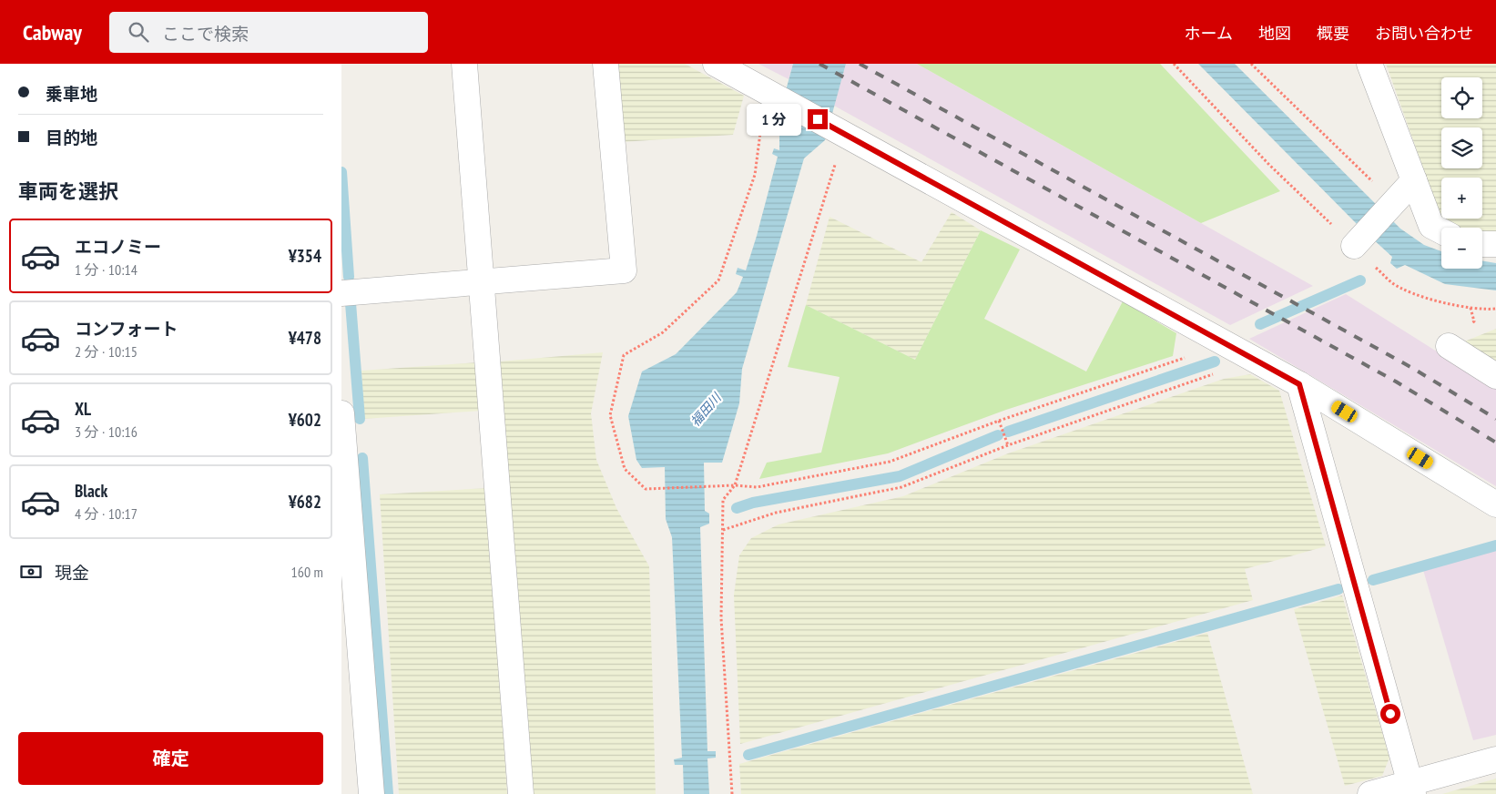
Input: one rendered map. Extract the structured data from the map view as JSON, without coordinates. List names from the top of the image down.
{
  "water": ["福田川"],
  "page": {
    "header": "Cabway",
    "search": "ここで検索",
    "nav": [
      "ホーム",
      "地図",
      "概要",
      "お問い合わせ"
    ],
    "banner": ["乗車地", "目的地"],
    "map_buttons": ["+", "−"],
    "bubble": "1 分",
    "heading": "車両を選択",
    "list": [
      {
        "name": "エコノミー",
        "note": "1 分 · 10:14",
        "value": "¥354"
      },
      {
        "name": "コンフォート",
        "note": "2 分 · 10:15",
        "value": "¥478"
      },
      {
        "name": "XL",
        "note": "3 分 · 10:16",
        "value": "¥602"
      },
      {
        "name": "Black",
        "note": "4 分 · 10:17",
        "value": "¥682"
      }
    ],
    "pay": ["現金", "160 m"],
    "buttons": "確定"
  }
}
